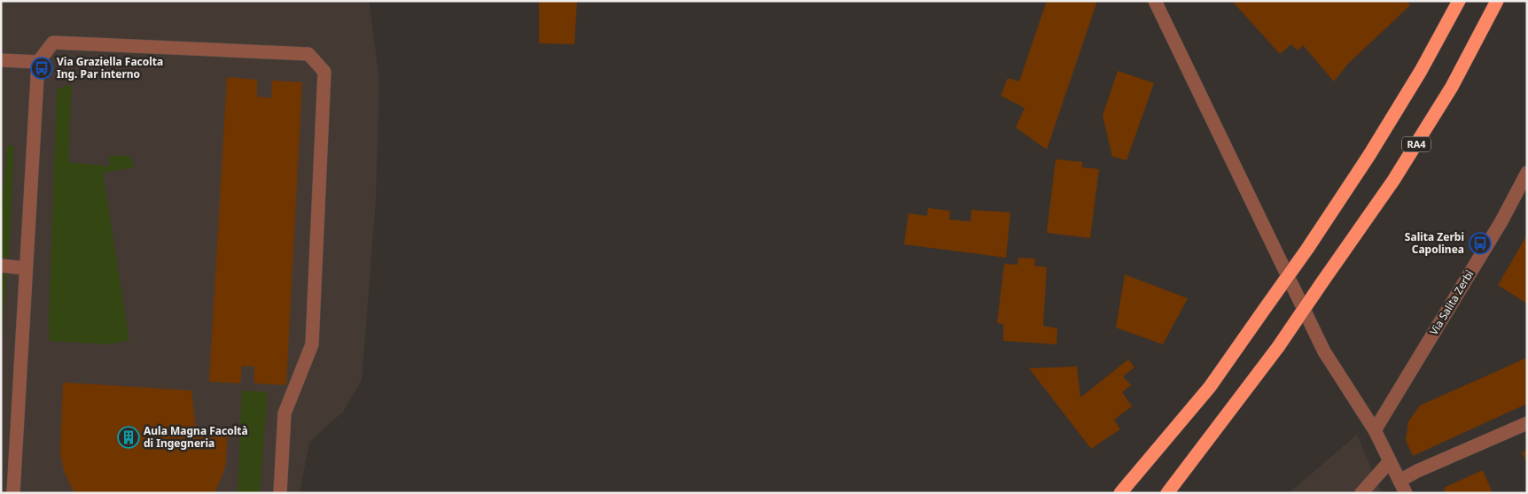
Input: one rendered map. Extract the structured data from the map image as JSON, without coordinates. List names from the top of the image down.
{
  "streets": {
    "highway": ["RA4"],
    "street": ["Via Salita Zerbi"]
  },
  "places": {
    "bus stop": ["Via Graziella Facolta Ing. Par interno", "Salita Zerbi Capolinea"],
    "building": ["Aula Magna Facoltà di Ingegneria"]
  }
}
